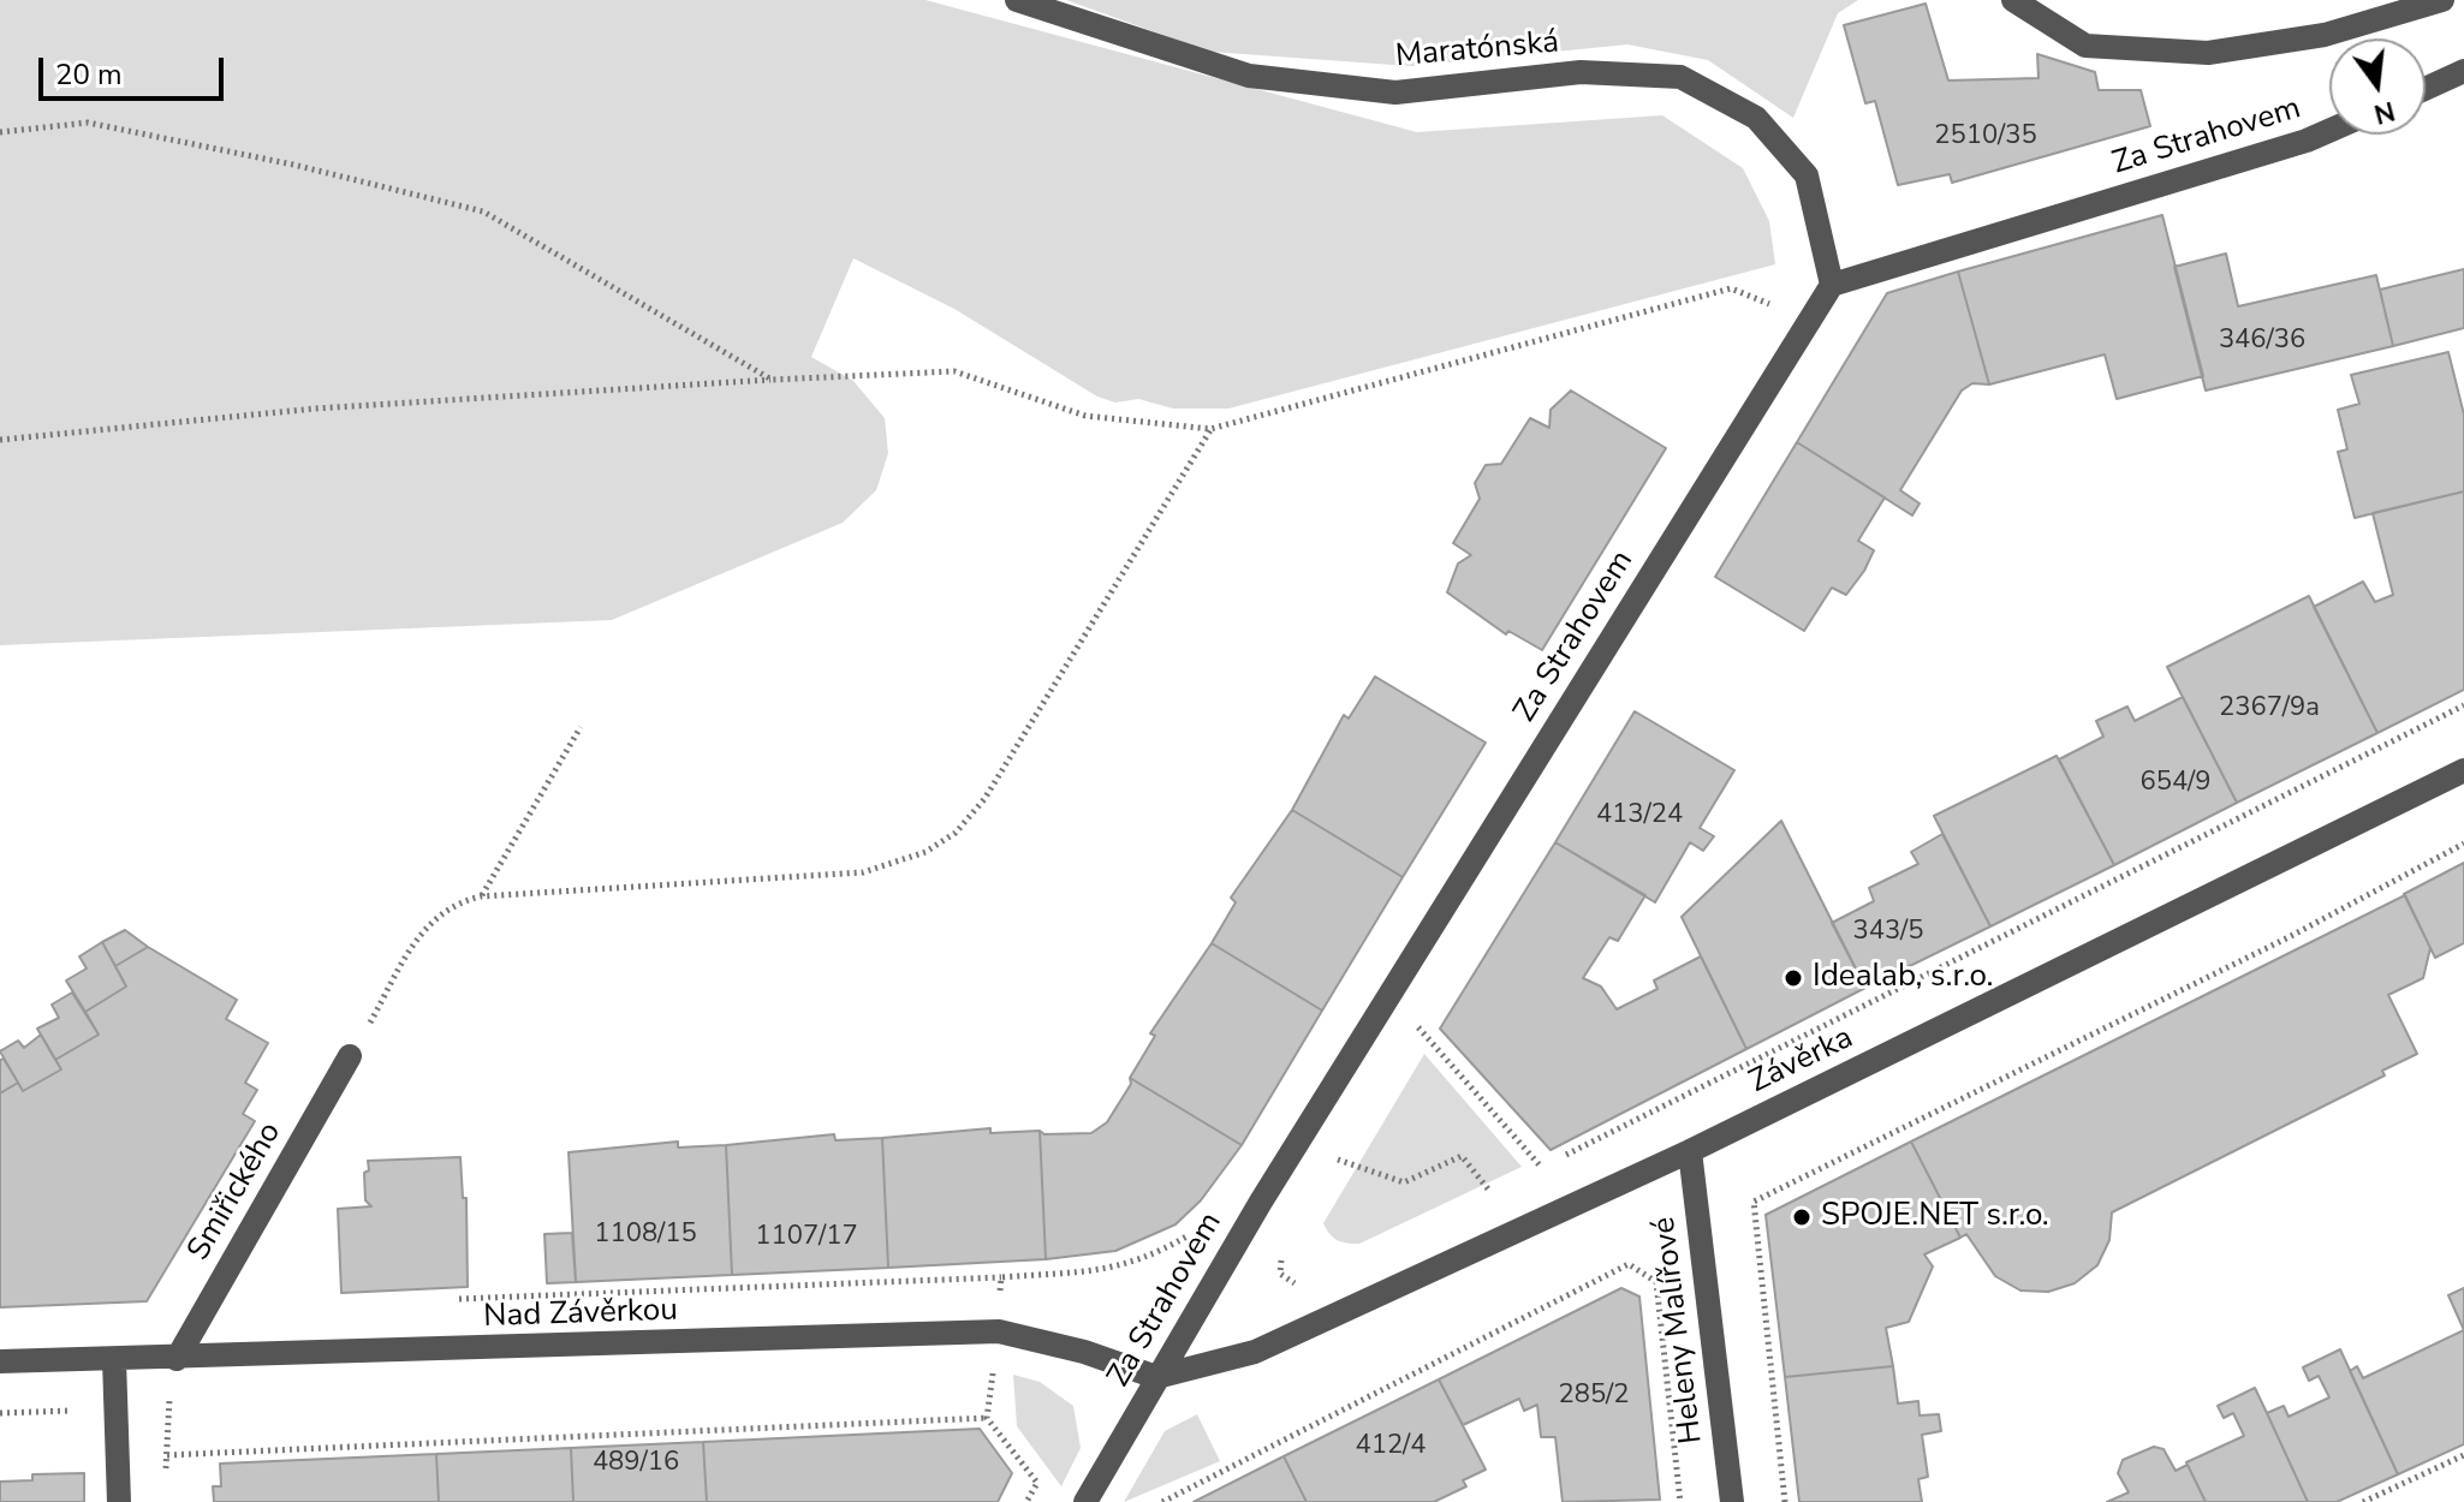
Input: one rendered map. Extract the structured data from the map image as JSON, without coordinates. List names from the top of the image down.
{
  "streets": {
    "street": [
      "Maratónská",
      "Za Strahovem",
      "Závěrka",
      "Smiřického",
      "Nad Závěrkou",
      "Heleny Malířové"
    ]
  },
  "crossings": [
    ["Maratónská", "Za Strahovem"],
    ["Za Strahovem", "Závěrka"],
    ["Za Strahovem", "Nad Závěrkou"],
    ["Závěrka", "Nad Závěrkou"],
    ["Závěrka", "Heleny Malířové"],
    ["Smiřického", "Nad Závěrkou"]
  ],
  "places": ["Idealab, s.r.o.", "SPOJE.NET s.r.o."],
  "house_numbers": [
    "2510/35",
    "346/36",
    "2367/9a",
    "654/9",
    "413/24",
    "343/5",
    "1108/15",
    "1107/17",
    "285/2",
    "412/4",
    "489/16"
  ],
  "scale_bar": "20 m",
  "north": "bottom"
}
